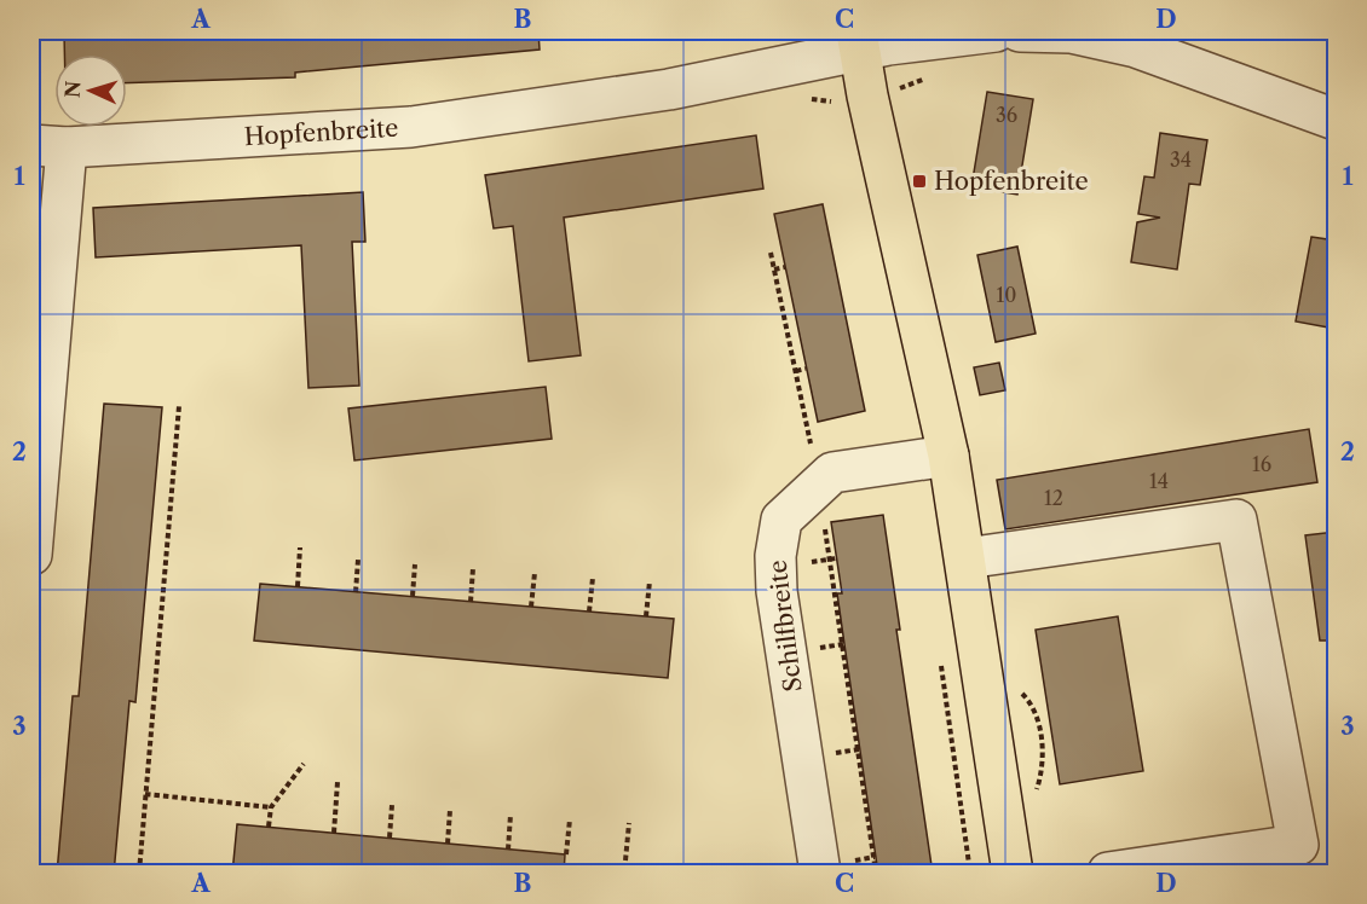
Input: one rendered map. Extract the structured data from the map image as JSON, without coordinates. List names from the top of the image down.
{
  "streets": {
    "street": ["Hopfenbreite", "Schilfbreite"]
  },
  "places": {
    "transit": ["Hopfenbreite"]
  },
  "house_numbers": [
    "36",
    "34",
    "10",
    "16",
    "14",
    "12"
  ],
  "north": "left",
  "grid": {
    "columns": [
      "A",
      "B",
      "C",
      "D"
    ],
    "rows": ["1", "2", "3"]
  }
}
